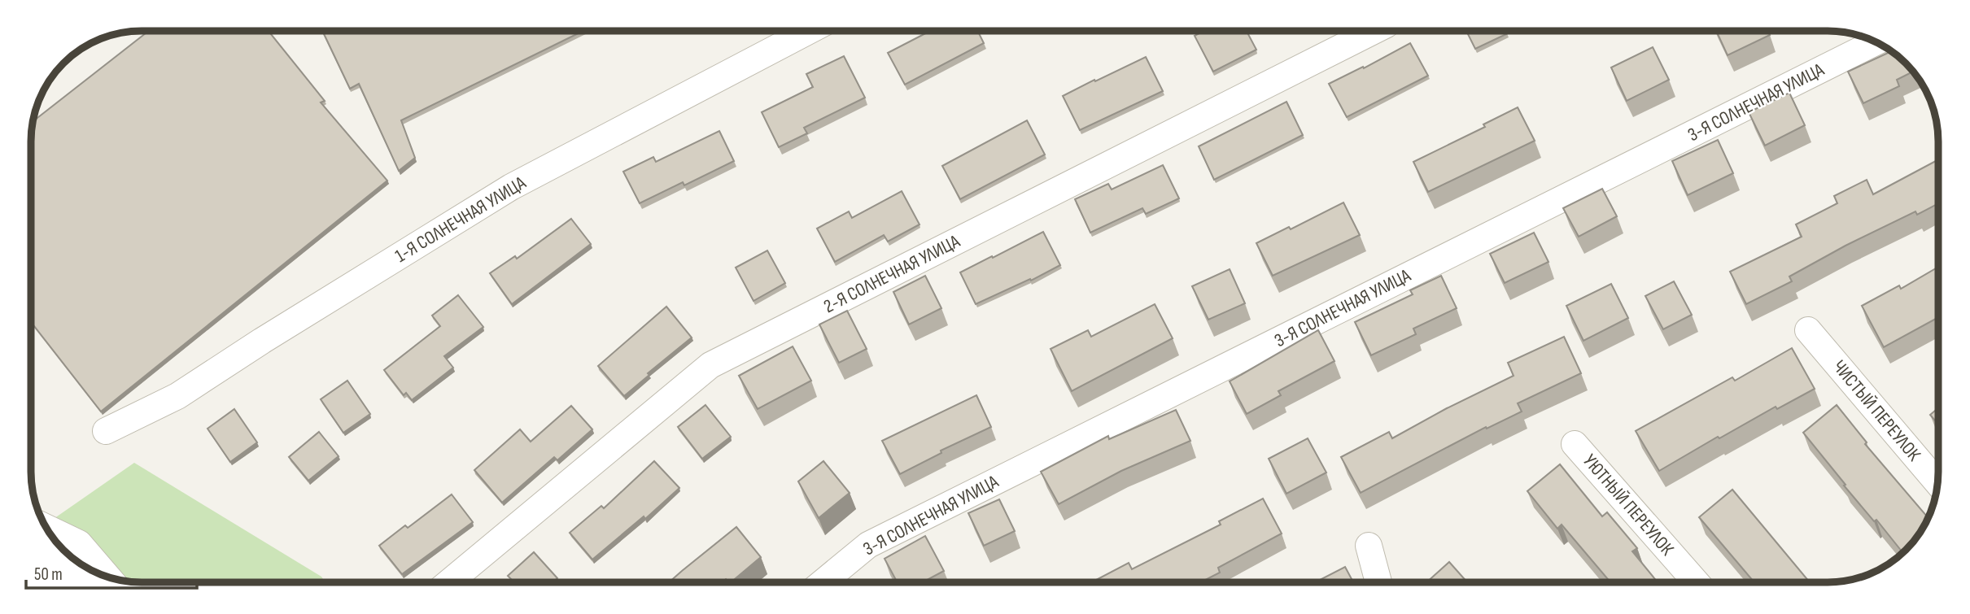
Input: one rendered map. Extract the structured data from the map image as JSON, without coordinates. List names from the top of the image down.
{
  "streets": {
    "street": [
      "3-Я СОЛНЕЧНАЯ УЛИЦА",
      "1-Я СОЛНЕЧНАЯ УЛИЦА",
      "2-Я СОЛНЕЧНАЯ УЛИЦА",
      "ЧИСТЫЙ ПЕРЕУЛОК",
      "УЮТНЫЙ ПЕРЕУЛОК"
    ]
  },
  "scale_bar": "50 m"
}
